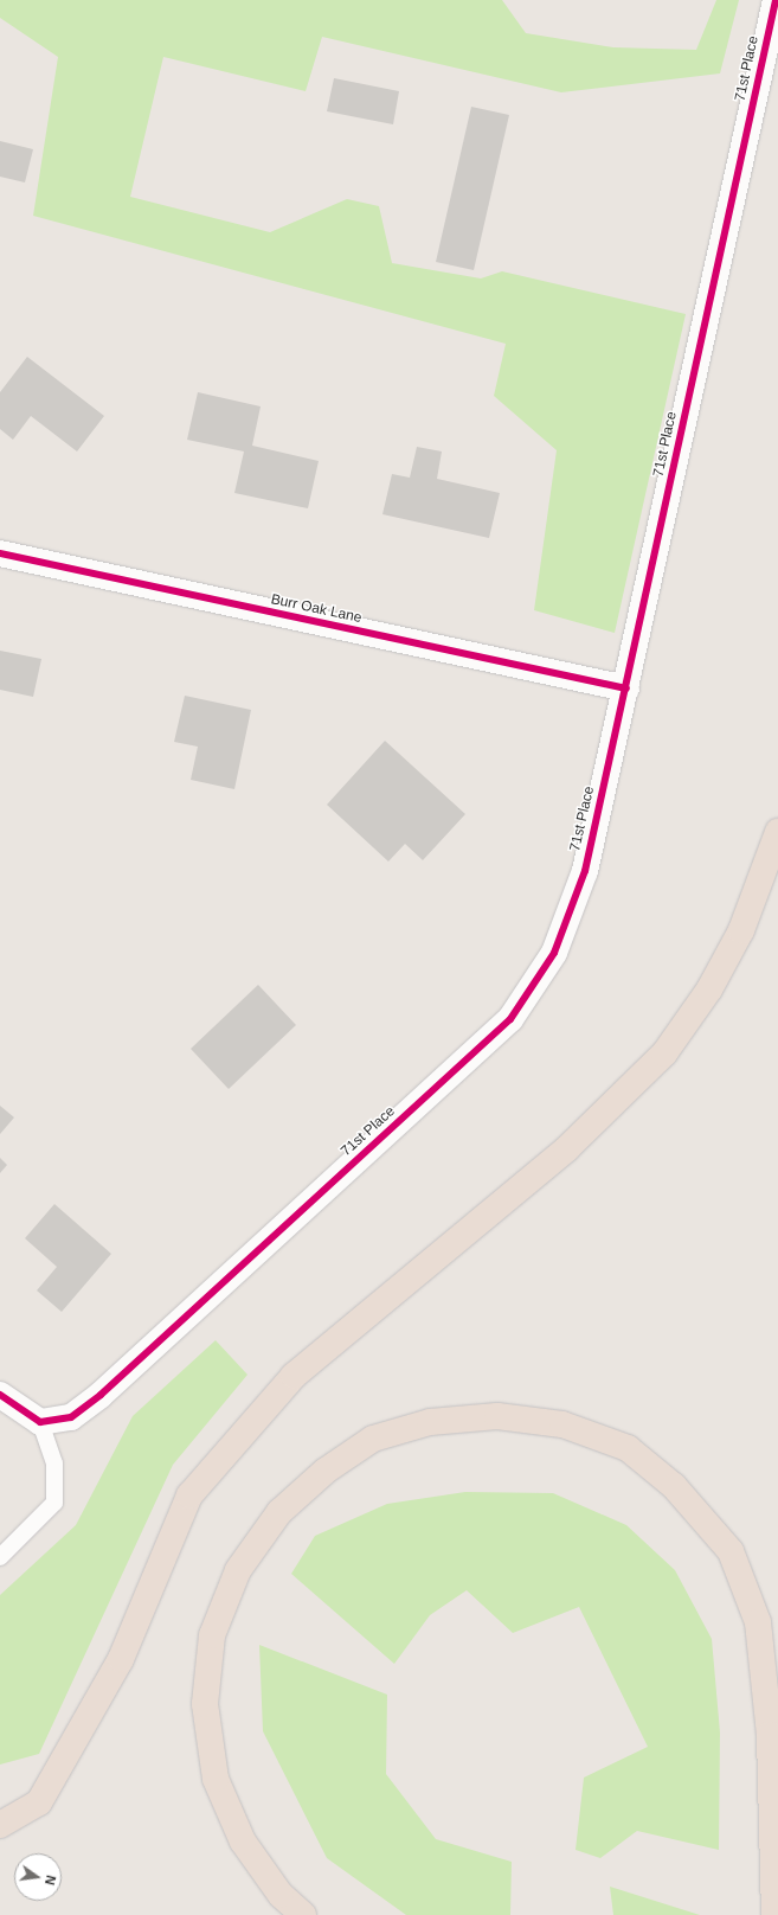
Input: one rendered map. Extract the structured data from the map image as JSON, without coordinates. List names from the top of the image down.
{
  "streets": {
    "street": ["71st Place", "Burr Oak Lane"]
  },
  "crossings": [
    ["71st Place", "Burr Oak Lane"]
  ],
  "north": "right"
}
